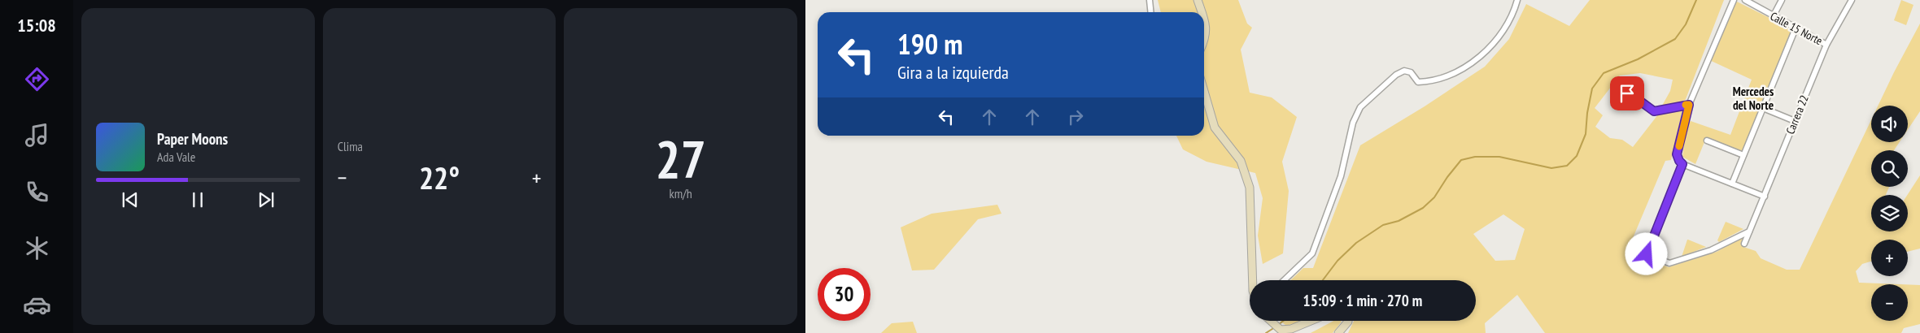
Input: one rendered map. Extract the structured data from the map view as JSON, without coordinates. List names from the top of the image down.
{
  "streets": {
    "street": ["Calle 15 Norte", "Carrera 22"]
  },
  "crossings": [
    ["Calle 15 Norte", "Carrera 22"]
  ],
  "districts": ["Mercedes del Norte"],
  "page": {
    "tabs": "15:08",
    "tile": [
      "Clima",
      ["27", "km/h"]
    ],
    "turn": ["190 m", "Gira a la izquierda"],
    "map_buttons": ["+", "−"],
    "song": ["Paper Moons", "Ada Vale"],
    "heat": ["−", "22°", "+"],
    "limit": "30",
    "trip": "15:09 · 1 min · 270 m"
  }
}
